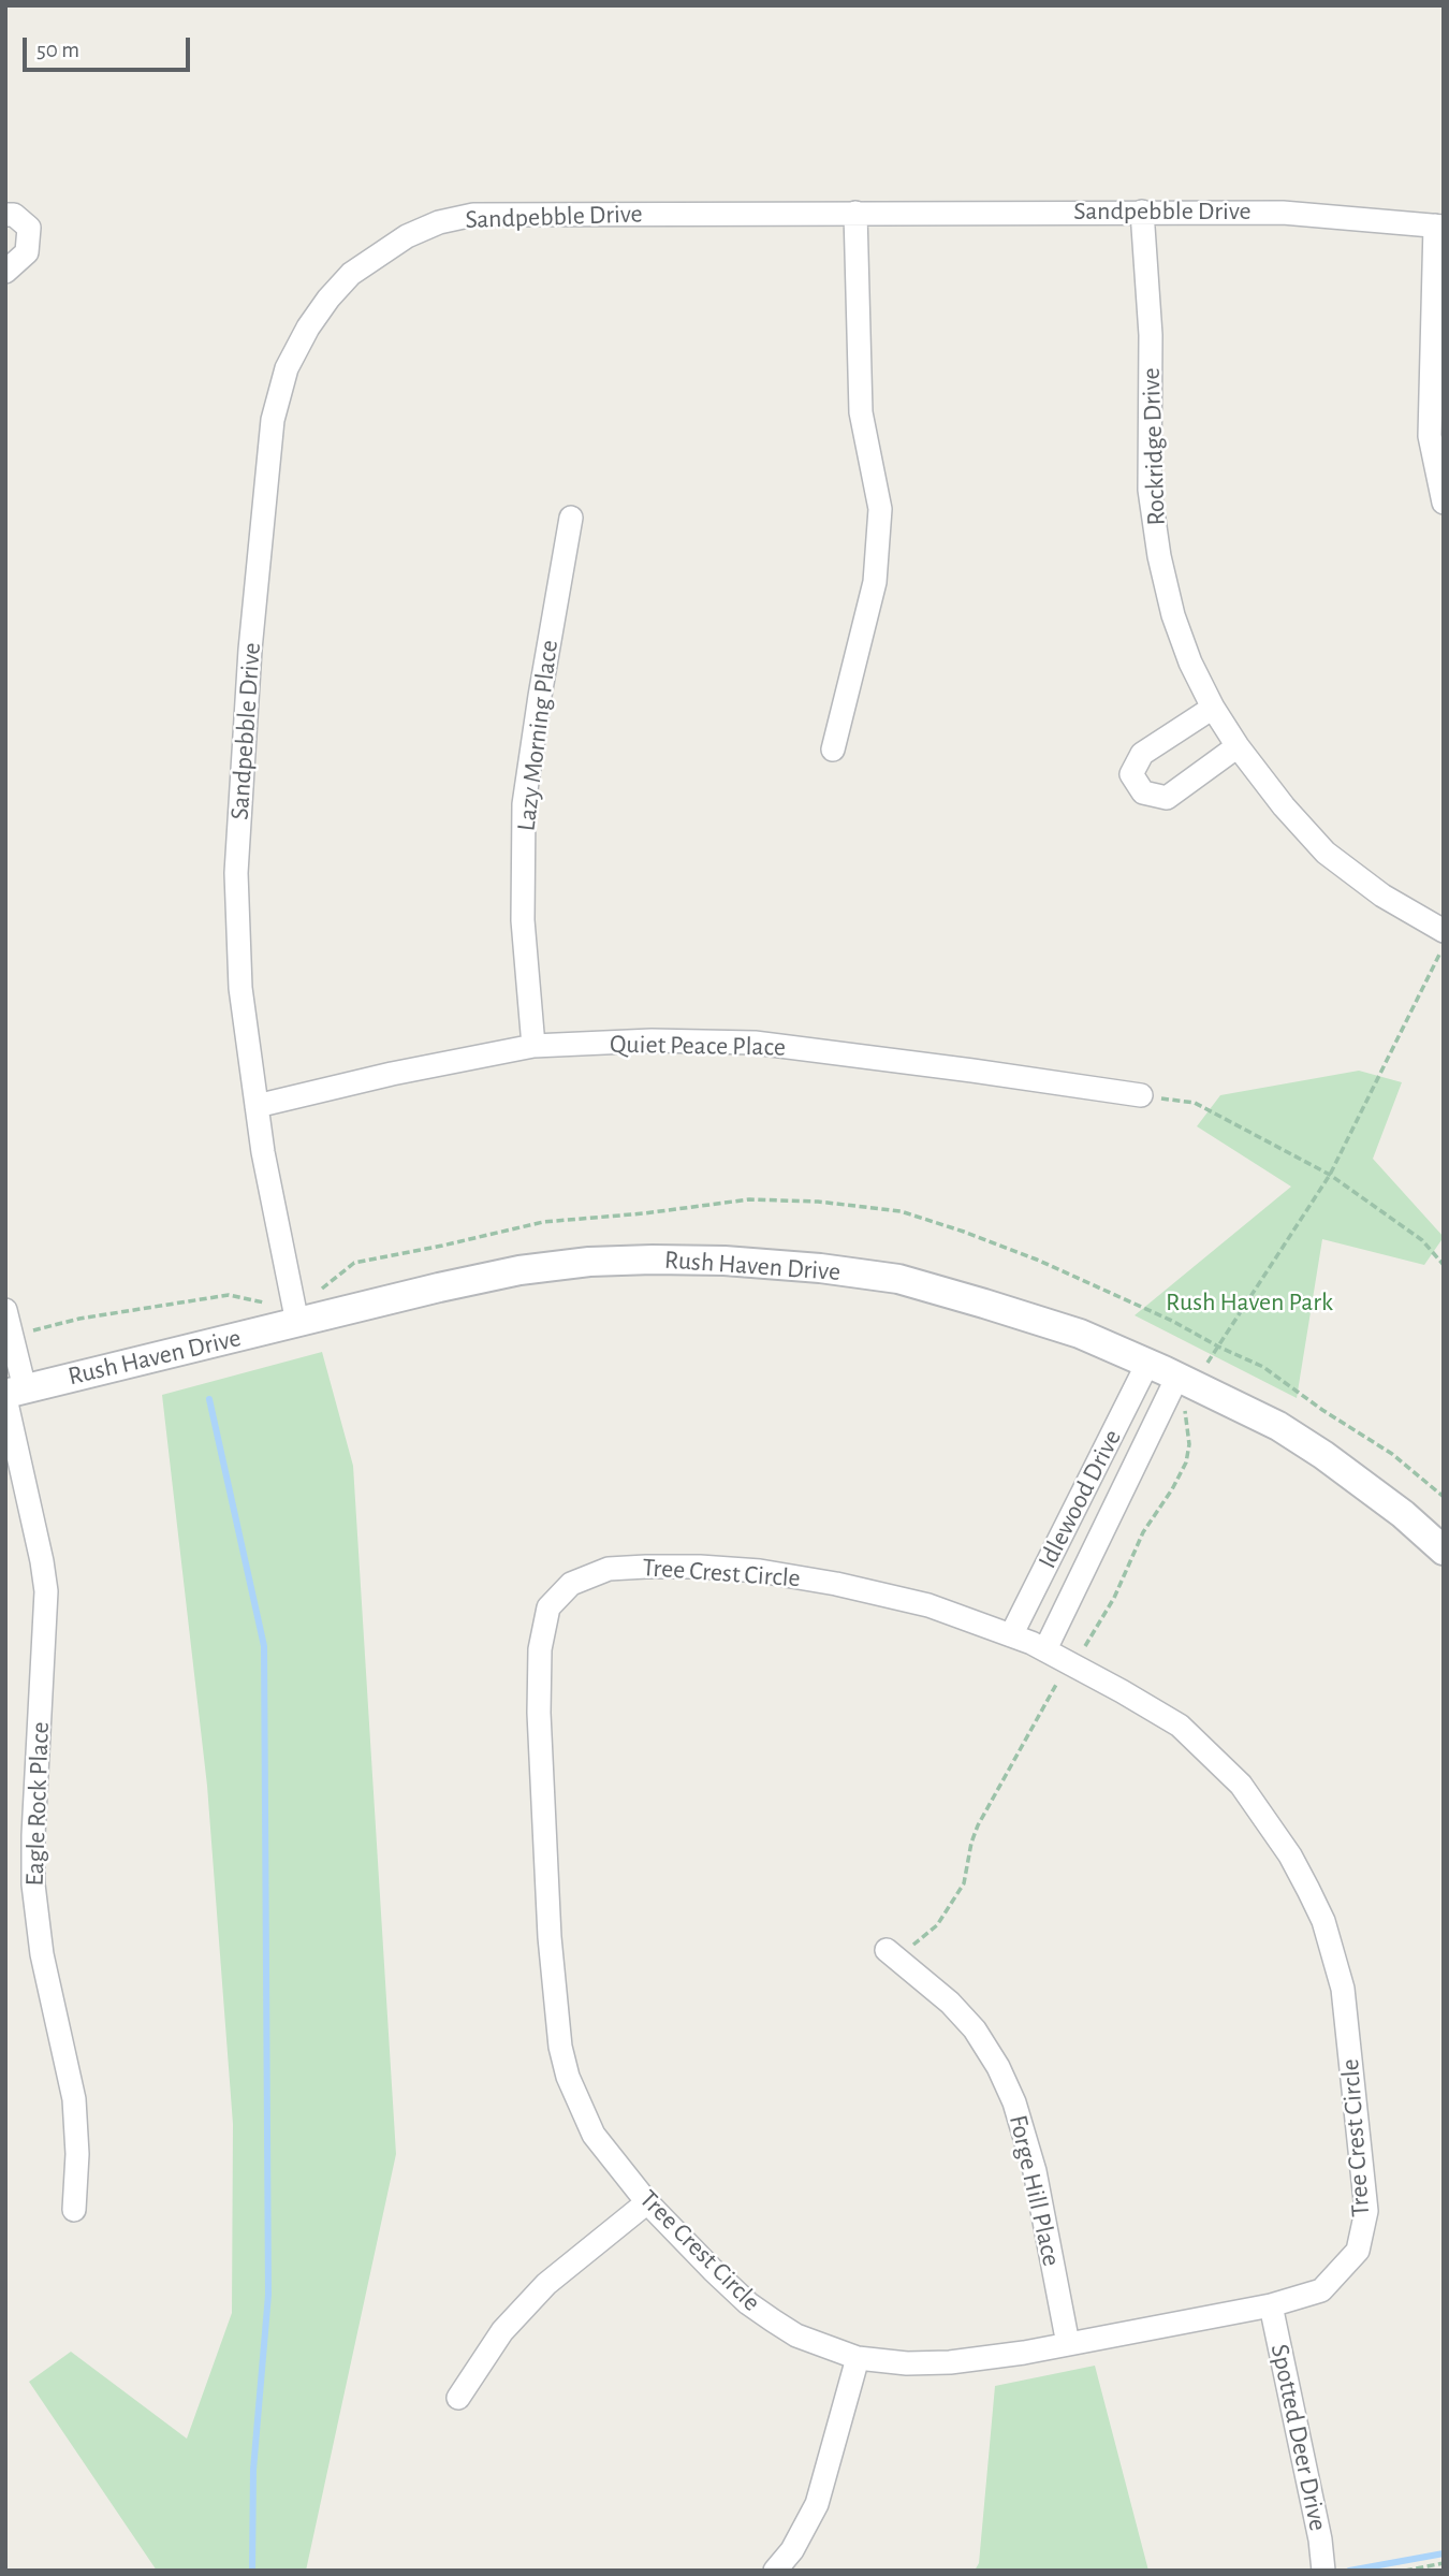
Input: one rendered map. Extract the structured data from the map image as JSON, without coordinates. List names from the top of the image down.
{
  "streets": {
    "street": [
      "Sandpebble Drive",
      "Rockridge Drive",
      "Lazy Morning Place",
      "Quiet Peace Place",
      "Rush Haven Drive",
      "Idlewood Drive",
      "Tree Crest Circle",
      "Eagle Rock Place",
      "Forge Hill Place",
      "Spotted Deer Drive"
    ]
  },
  "crossings": [
    ["Sandpebble Drive", "Rockridge Drive"],
    ["Sandpebble Drive", "Quiet Peace Place"],
    ["Sandpebble Drive", "Rush Haven Drive"],
    ["Lazy Morning Place", "Quiet Peace Place"],
    ["Rush Haven Drive", "Idlewood Drive"],
    ["Rush Haven Drive", "Eagle Rock Place"],
    ["Idlewood Drive", "Tree Crest Circle"],
    ["Tree Crest Circle", "Forge Hill Place"],
    ["Tree Crest Circle", "Spotted Deer Drive"]
  ],
  "parks": ["Rush Haven Park"],
  "scale_bar": "50 m"
}
